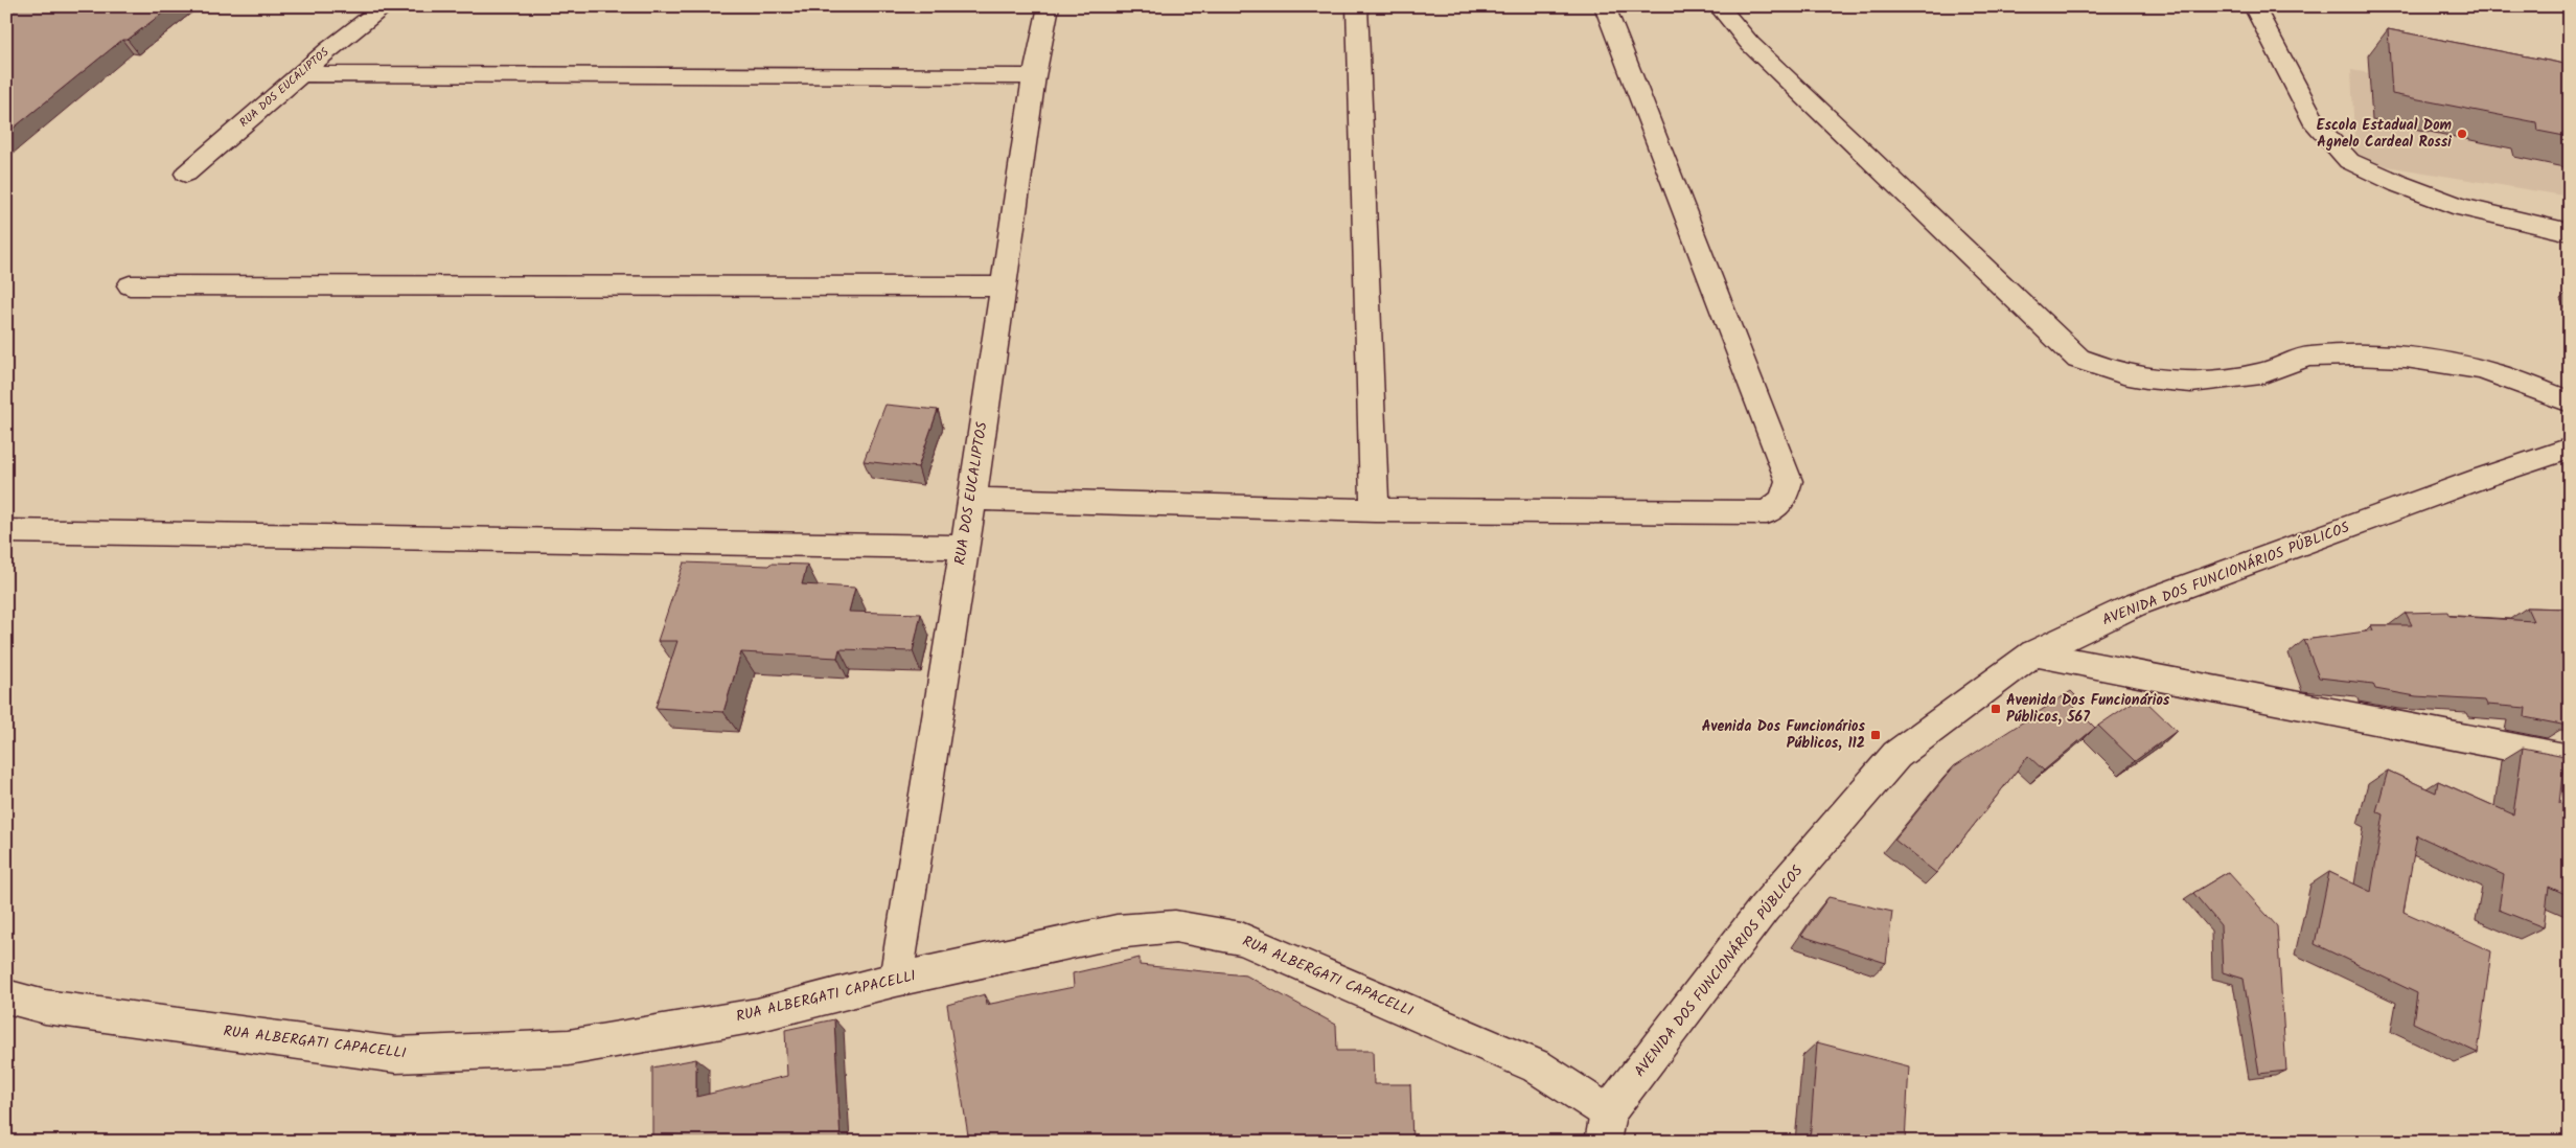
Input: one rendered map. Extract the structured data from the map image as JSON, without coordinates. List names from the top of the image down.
{
  "streets": {
    "street": ["RUA DOS EUCALIPTOS", "AVENIDA DOS FUNCIONÁRIOS PÚBLICOS", "RUA ALBERGATI CAPACELLI"]
  },
  "crossings": [
    ["RUA DOS EUCALIPTOS", "RUA ALBERGATI CAPACELLI"],
    ["AVENIDA DOS FUNCIONÁRIOS PÚBLICOS", "RUA ALBERGATI CAPACELLI"]
  ],
  "places": {
    "other": ["Escola Estadual Dom Agnelo Cardeal Rossi"],
    "transit": ["Avenida Dos Funcionários Públicos, 567", "Avenida Dos Funcionários Públicos, 112"]
  }
}
